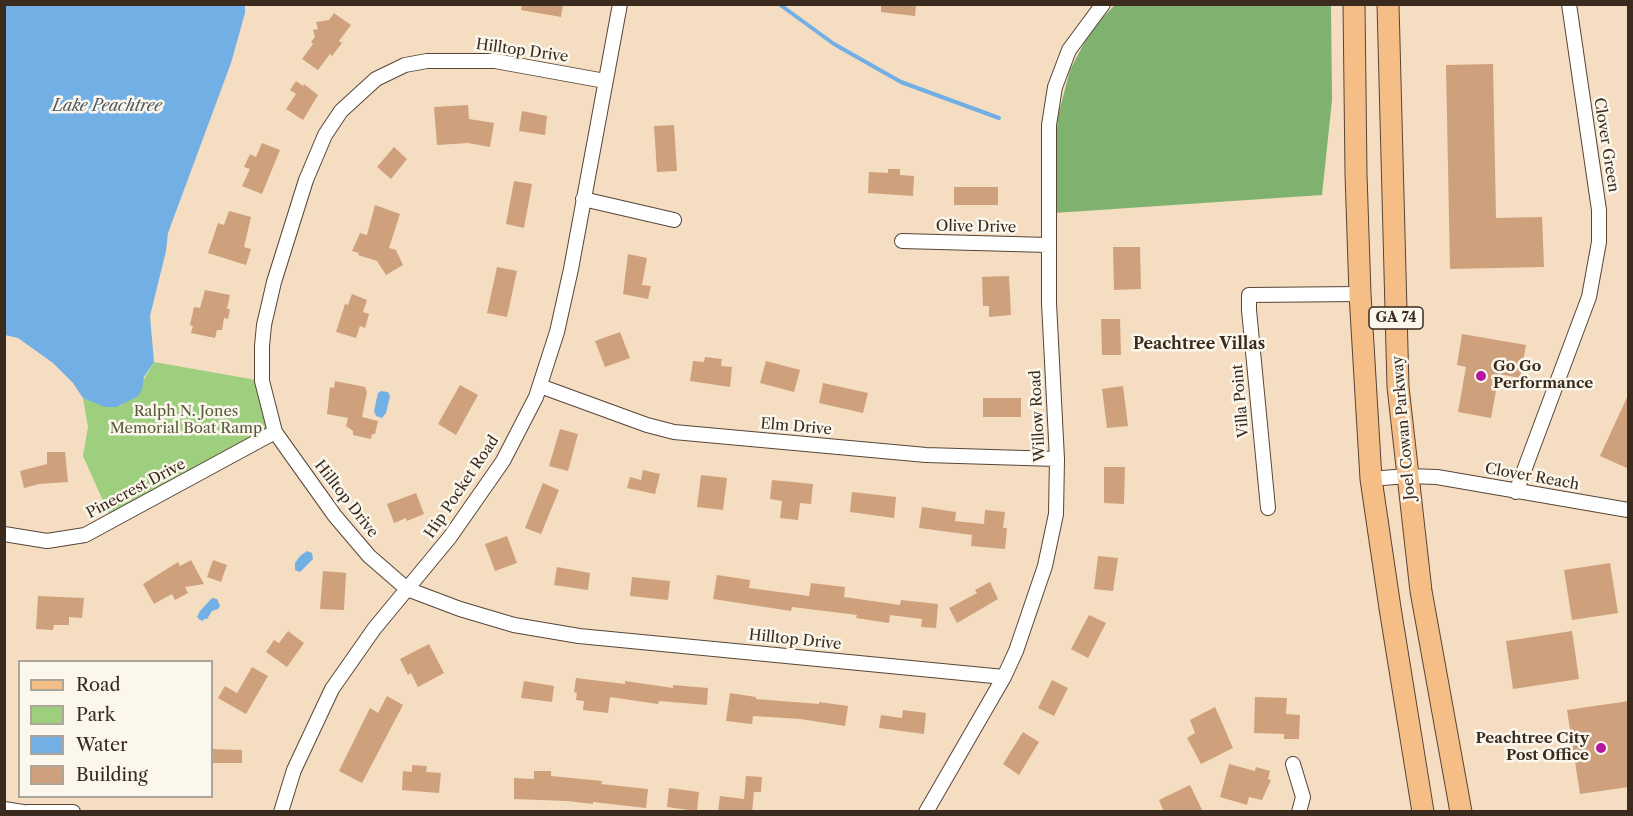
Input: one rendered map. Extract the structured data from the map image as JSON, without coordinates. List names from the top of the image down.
{
  "streets": {
    "main road": ["GA 74", "Joel Cowan Parkway"],
    "street": [
      "Hilltop Drive",
      "Clover Green",
      "Olive Drive",
      "Villa Point",
      "Willow Road",
      "Elm Drive",
      "Clover Reach",
      "Hip Pocket Road",
      "Pinecrest Drive"
    ]
  },
  "crossings": [
    ["Hilltop Drive", "Willow Road"],
    ["Hilltop Drive", "Hip Pocket Road"],
    ["Hilltop Drive", "Pinecrest Drive"],
    ["Clover Green", "Clover Reach"],
    ["Olive Drive", "Willow Road"],
    ["GA 74", "Villa Point"],
    ["GA 74", "Clover Reach"],
    ["Willow Road", "Elm Drive"],
    ["Elm Drive", "Hip Pocket Road"],
    ["Joel Cowan Parkway", "Clover Reach"]
  ],
  "districts": ["Peachtree Villas"],
  "water": ["Lake Peachtree"],
  "parks": ["Ralph N. Jones Memorial Boat Ramp"],
  "places": ["Go Go Performance", "Peachtree City Post Office"],
  "legend": [
    "Road",
    "Park",
    "Water",
    "Building"
  ]
}
